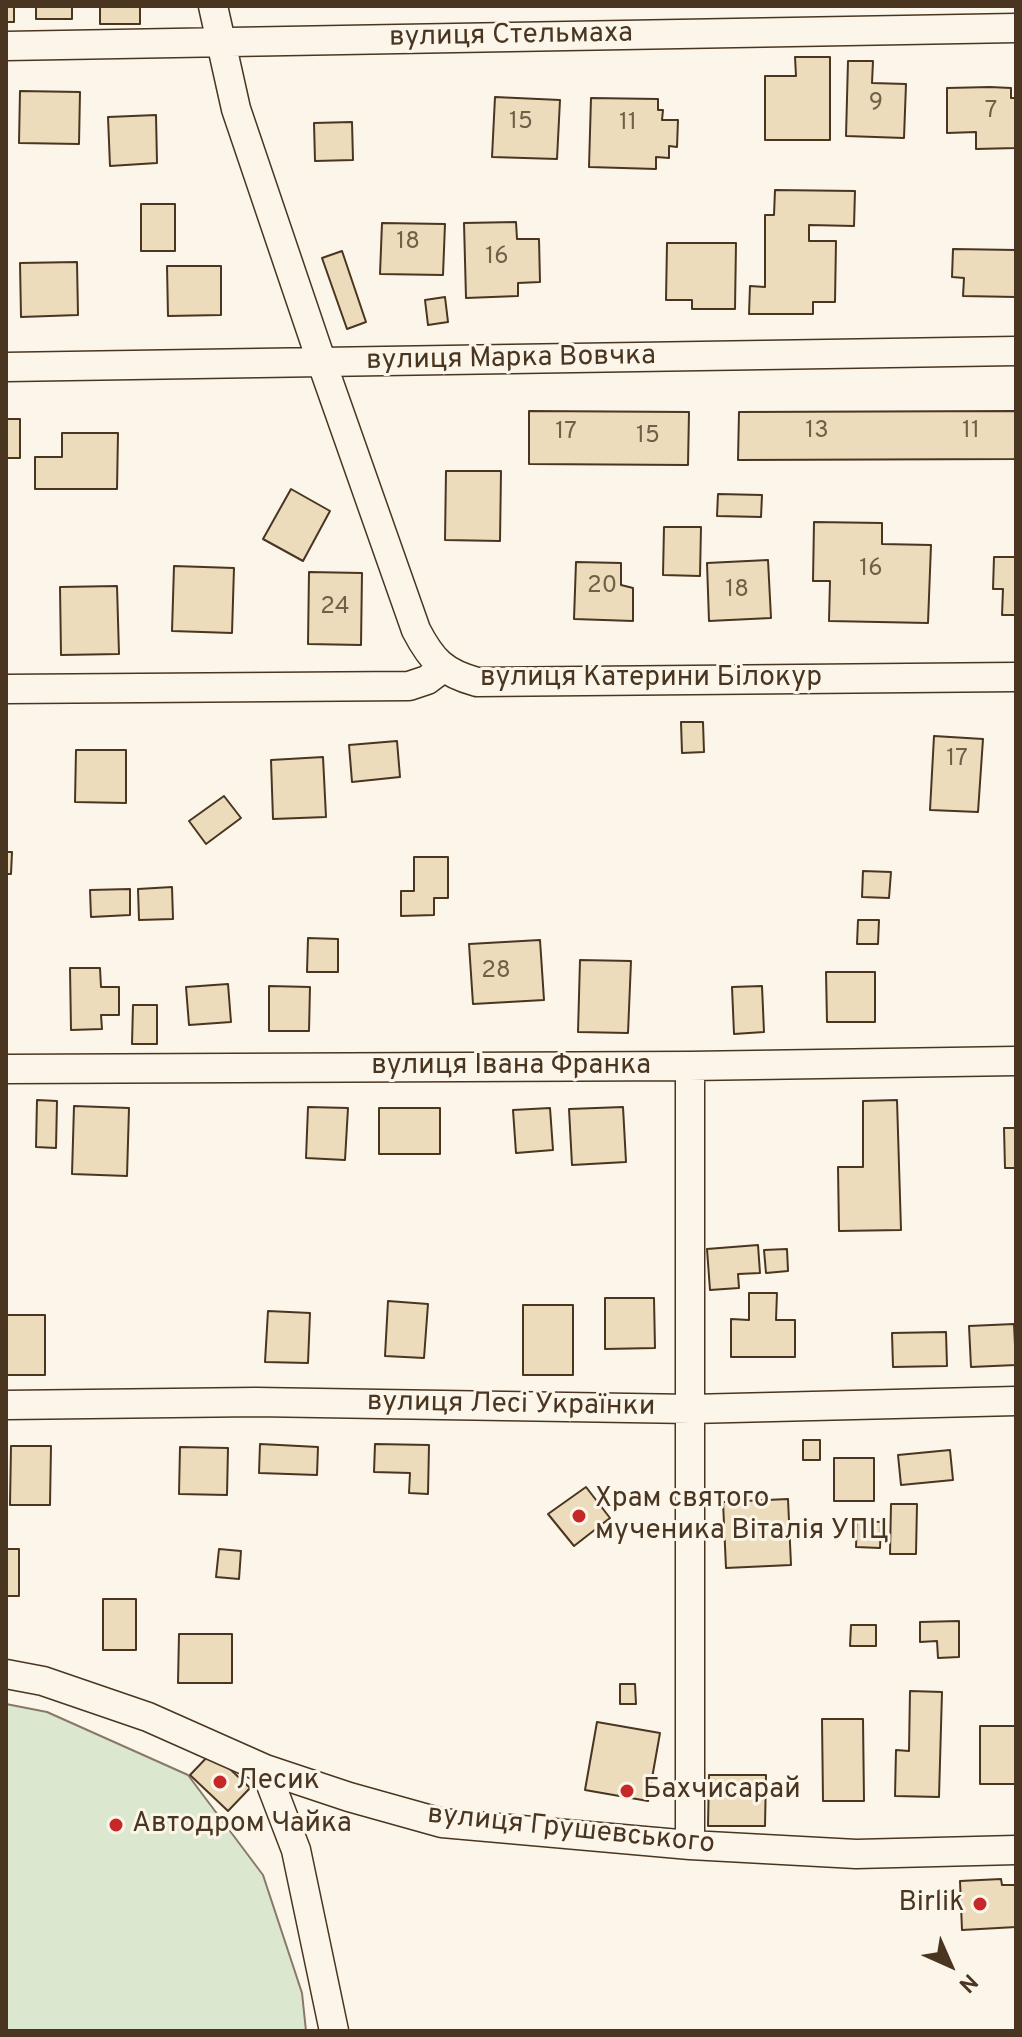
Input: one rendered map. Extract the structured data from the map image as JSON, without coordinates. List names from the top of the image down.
{
  "streets": {
    "street": [
      "вулиця Стельмаха",
      "вулиця Марка Вовчка",
      "вулиця Катерини Білокур",
      "вулиця Івана Франка",
      "вулиця Лесі Українки",
      "вулиця Грушевського"
    ]
  },
  "places": [
    "Храм святого мученика Віталія УПЦ",
    "Лесик",
    "Бахчисарай",
    "Автодром Чайка",
    "Birlik"
  ],
  "house_numbers": [
    "9",
    "7",
    "15",
    "11",
    "18",
    "16",
    "13",
    "11",
    "17",
    "15",
    "16",
    "20",
    "18",
    "24",
    "17",
    "28"
  ],
  "north": "bottom right"
}
